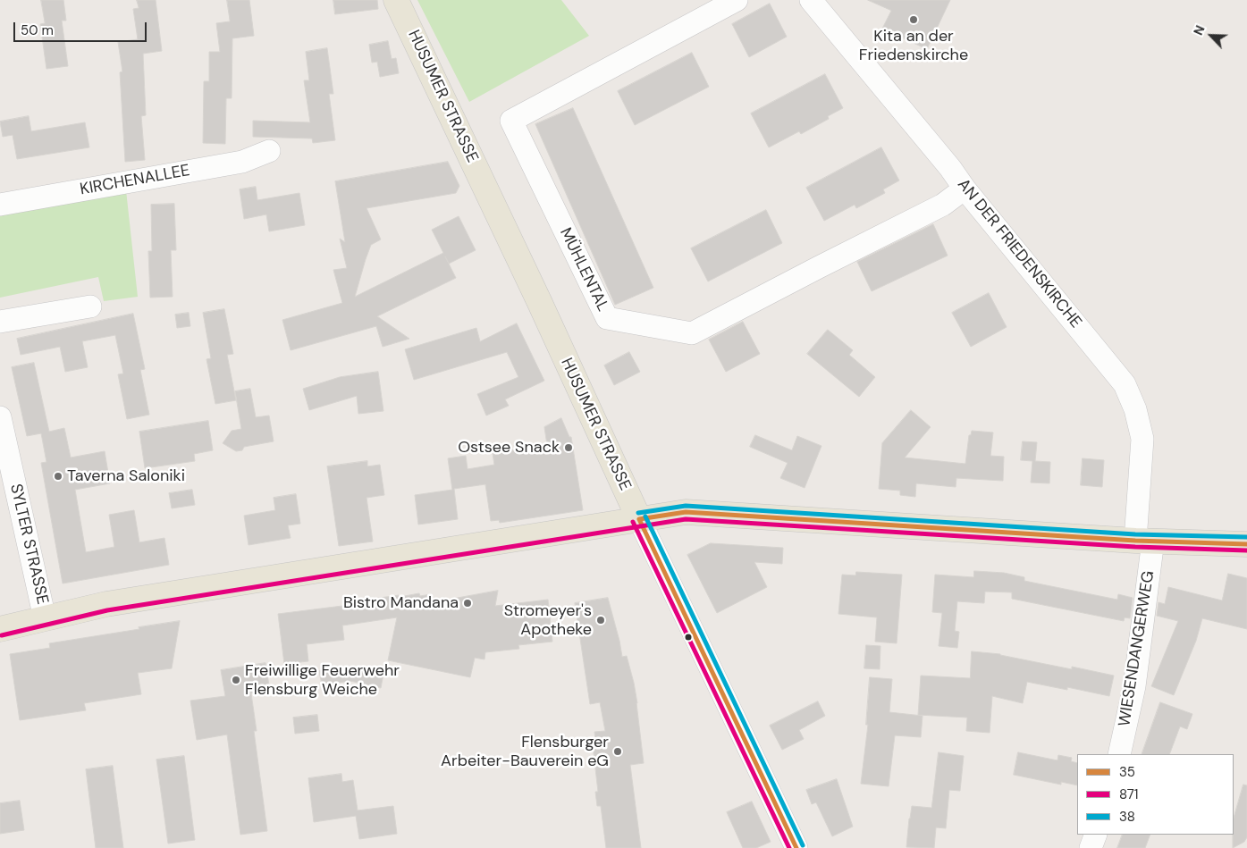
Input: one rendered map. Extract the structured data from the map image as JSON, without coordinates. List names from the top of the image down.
{
  "streets": {
    "main road": ["HUSUMER STRASSE"],
    "street": [
      "KIRCHENALLEE",
      "AN DER FRIEDENSKIRCHE",
      "MÜHLENTAL",
      "SYLTER STRASSE",
      "WIESENDANGERWEG"
    ]
  },
  "crossings": [
    ["AN DER FRIEDENSKIRCHE", "MÜHLENTAL"],
    ["AN DER FRIEDENSKIRCHE", "WIESENDANGERWEG"]
  ],
  "places": [
    "Kita an der Friedenskirche",
    "Ostsee Snack",
    "Taverna Saloniki",
    "Bistro Mandana",
    "Stromeyer's Apotheke",
    "Freiwillige Feuerwehr Flensburg Weiche",
    "Flensburger Arbeiter-Bauverein eG"
  ],
  "lines": ["transit line 38", "transit line 35", "transit line 871"],
  "legend": ["35", "871", "38"],
  "scale_bar": "50 m",
  "north": "top left"
}
